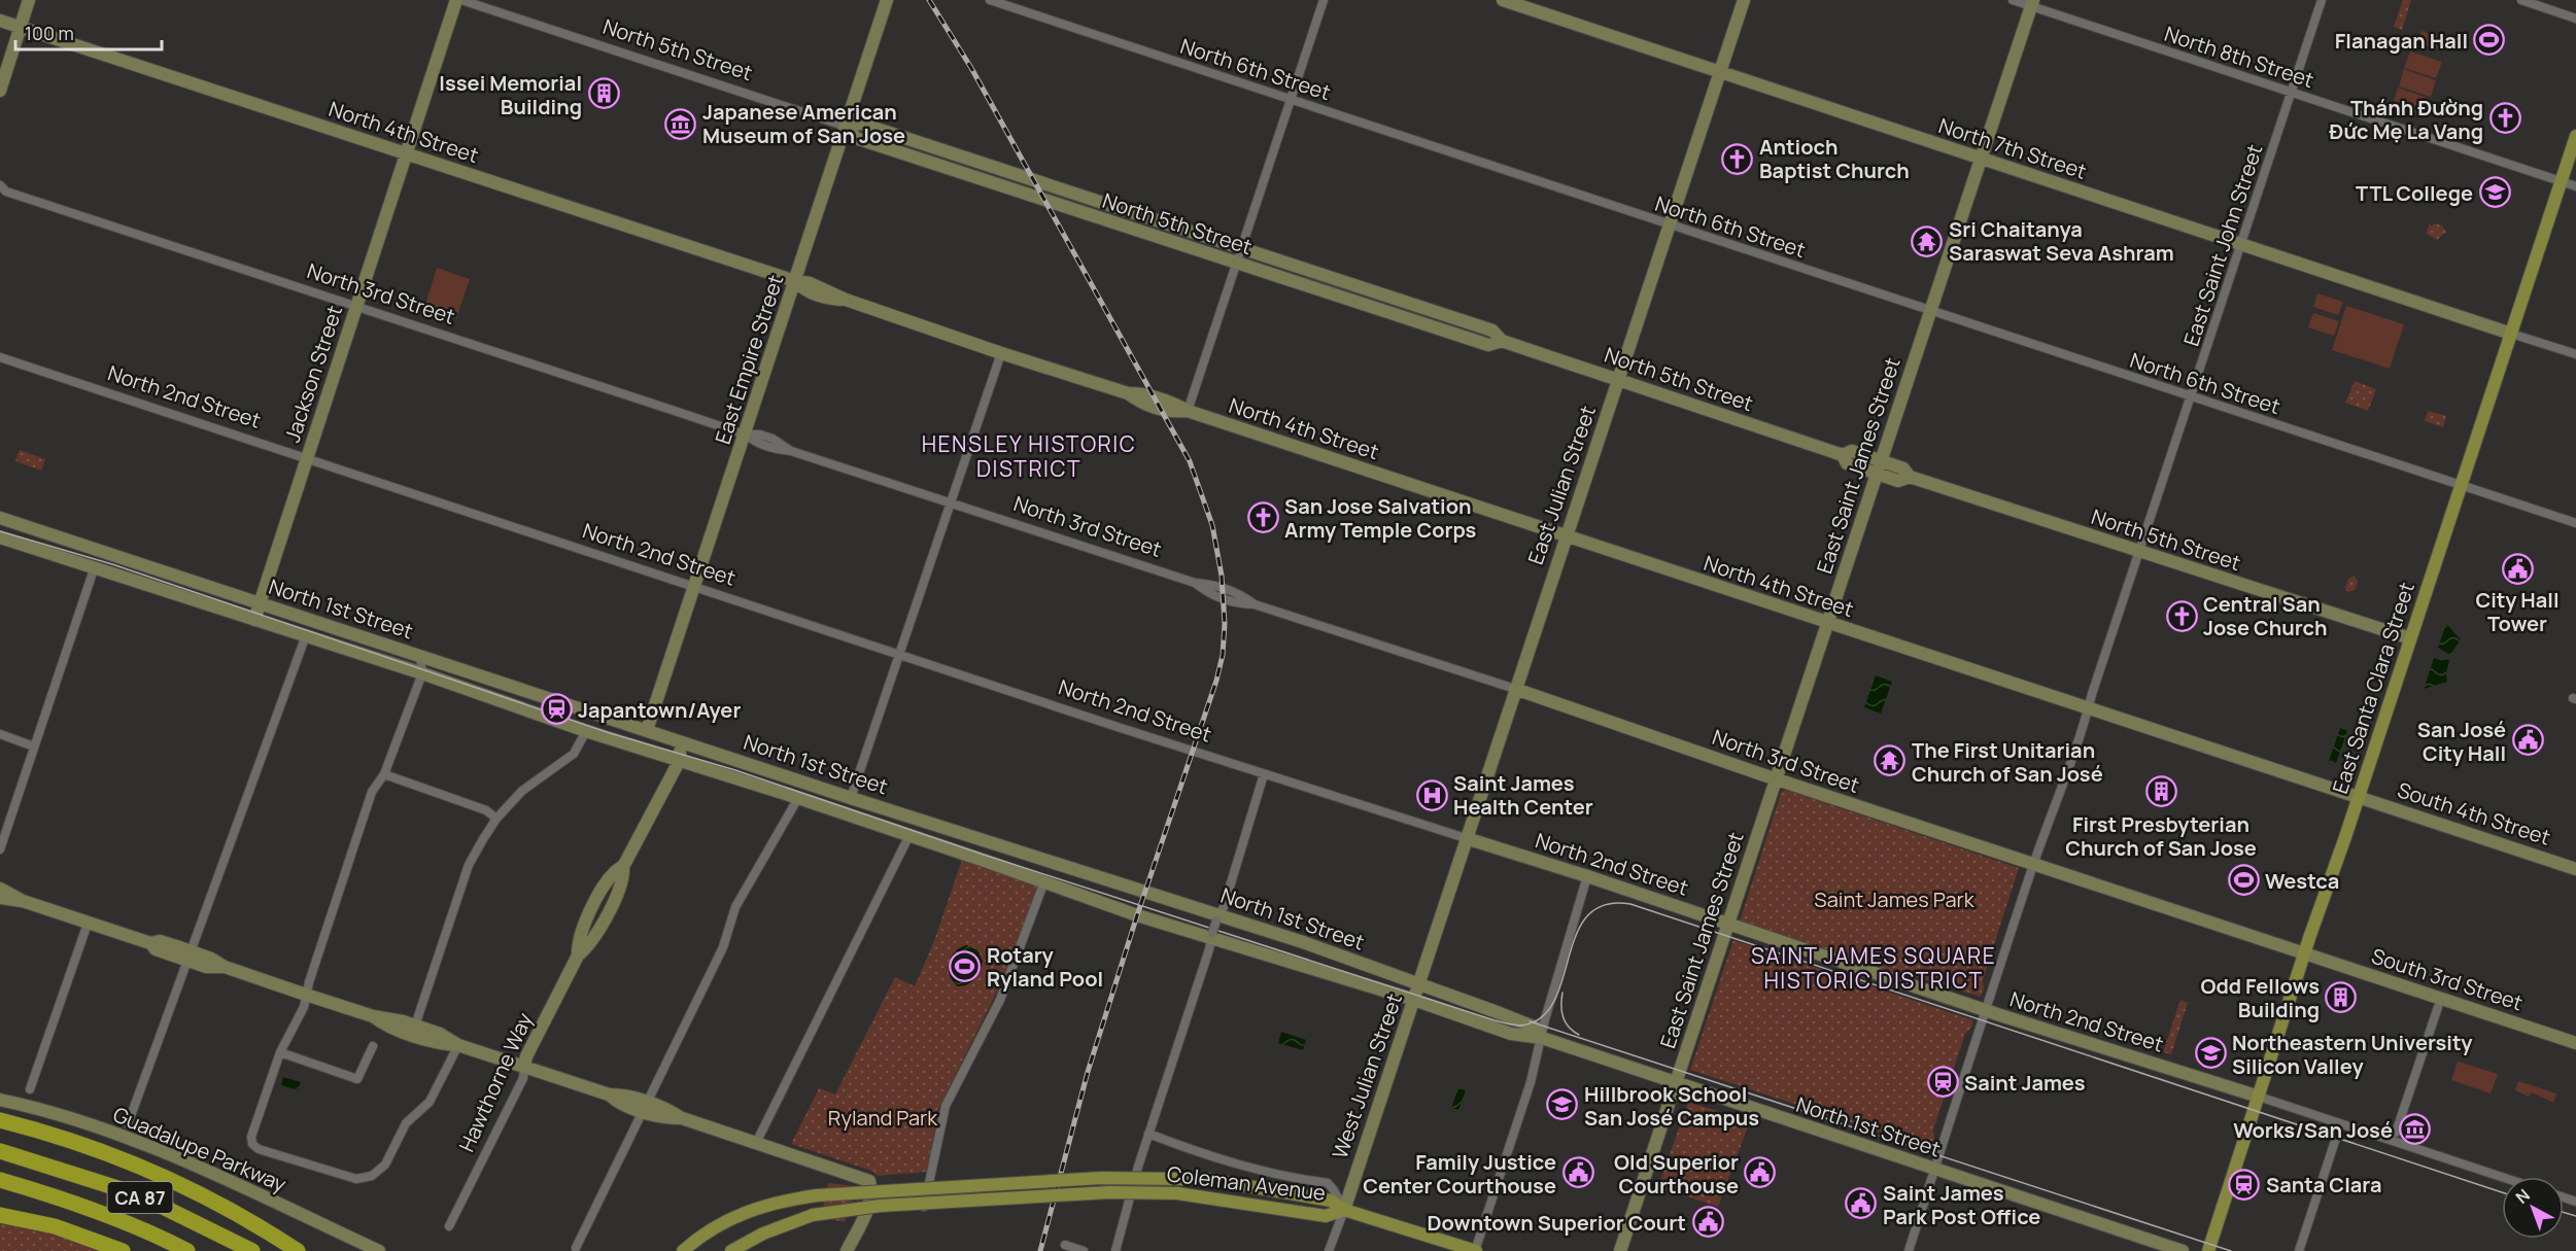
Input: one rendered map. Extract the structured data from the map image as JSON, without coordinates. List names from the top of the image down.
{
  "streets": {
    "highway": ["CA 87"],
    "main road": ["East Santa Clara Street", "Coleman Avenue"],
    "street": [
      "North 5th Street",
      "North 8th Street",
      "North 6th Street",
      "North 4th Street",
      "North 7th Street",
      "East Saint John Street",
      "North 3rd Street",
      "East Empire Street",
      "Jackson Street",
      "North 2nd Street",
      "East Saint James Street",
      "East Julian Street",
      "North 1st Street",
      "South 4th Street",
      "South 3rd Street",
      "West Julian Street",
      "Hawthorne Way",
      "Guadalupe Parkway"
    ]
  },
  "crossings": [
    ["North 5th Street", "East Saint John Street"],
    ["North 5th Street", "East Empire Street"],
    ["North 5th Street", "East Saint James Street"],
    ["North 5th Street", "East Julian Street"],
    ["North 5th Street", "East Santa Clara Street"],
    ["North 8th Street", "East Saint John Street"],
    ["North 8th Street", "East Saint James Street"],
    ["North 8th Street", "East Santa Clara Street"],
    ["North 6th Street", "East Saint John Street"],
    ["North 6th Street", "East Saint James Street"],
    ["North 6th Street", "East Julian Street"],
    ["North 6th Street", "East Santa Clara Street"],
    ["North 4th Street", "East Saint John Street"],
    ["North 4th Street", "East Empire Street"],
    ["North 4th Street", "Jackson Street"],
    ["North 4th Street", "East Saint James Street"],
    ["North 4th Street", "East Julian Street"],
    ["North 4th Street", "East Santa Clara Street"],
    ["North 4th Street", "South 4th Street"],
    ["North 7th Street", "East Saint John Street"],
    ["North 7th Street", "East Saint James Street"],
    ["North 7th Street", "East Julian Street"],
    ["North 7th Street", "East Santa Clara Street"],
    ["East Saint John Street", "North 3rd Street"],
    ["East Saint John Street", "North 2nd Street"],
    ["East Saint John Street", "North 1st Street"],
    ["North 3rd Street", "East Empire Street"],
    ["North 3rd Street", "Jackson Street"],
    ["North 3rd Street", "East Saint James Street"],
    ["North 3rd Street", "East Julian Street"],
    ["North 3rd Street", "East Santa Clara Street"],
    ["North 3rd Street", "South 3rd Street"],
    ["East Empire Street", "North 2nd Street"],
    ["East Empire Street", "North 1st Street"],
    ["Jackson Street", "North 2nd Street"],
    ["Jackson Street", "North 1st Street"],
    ["North 2nd Street", "East Saint James Street"],
    ["North 2nd Street", "East Julian Street"],
    ["North 2nd Street", "East Santa Clara Street"],
    ["East Saint James Street", "North 1st Street"],
    ["East Julian Street", "North 1st Street"],
    ["East Julian Street", "West Julian Street"],
    ["North 1st Street", "West Julian Street"],
    ["North 1st Street", "Hawthorne Way"],
    ["East Santa Clara Street", "South 4th Street"],
    ["East Santa Clara Street", "South 3rd Street"],
    ["West Julian Street", "Coleman Avenue"]
  ],
  "districts": ["HENSLEY HISTORIC DISTRICT", "SAINT JAMES SQUARE HISTORIC DISTRICT"],
  "parks": ["Saint James Park", "Ryland Park"],
  "places": {
    "sports": ["Flanagan Hall", "Westca", "Rotary Ryland Pool"],
    "building": ["Issei Memorial Building", "First Presbyterian Church of San Jose", "Odd Fellows Building"],
    "church": [
      "Thánh Đường Đức Mẹ La Vang",
      "Antioch Baptist Church",
      "San Jose Salvation Army Temple Corps",
      "Central San Jose Church"
    ],
    "museum": ["Japanese American Museum of San Jose", "Works/San José"],
    "school or university": ["TTL College", "Northeastern University Silicon Valley", "Hillbrook School San José Campus"],
    "temple": ["Sri Chaitanya Saraswat Seva Ashram", "The First Unitarian Church of San José"],
    "public building": [
      "City Hall Tower",
      "San José City Hall",
      "Family Justice Center Courthouse",
      "Old Superior Courthouse",
      "Saint James Park Post Office",
      "Downtown Superior Court"
    ],
    "station": ["Japantown/Ayer", "Saint James", "Santa Clara"],
    "hospital": ["Saint James Health Center"]
  },
  "scale_bar": "100 m",
  "north": "top left"
}
